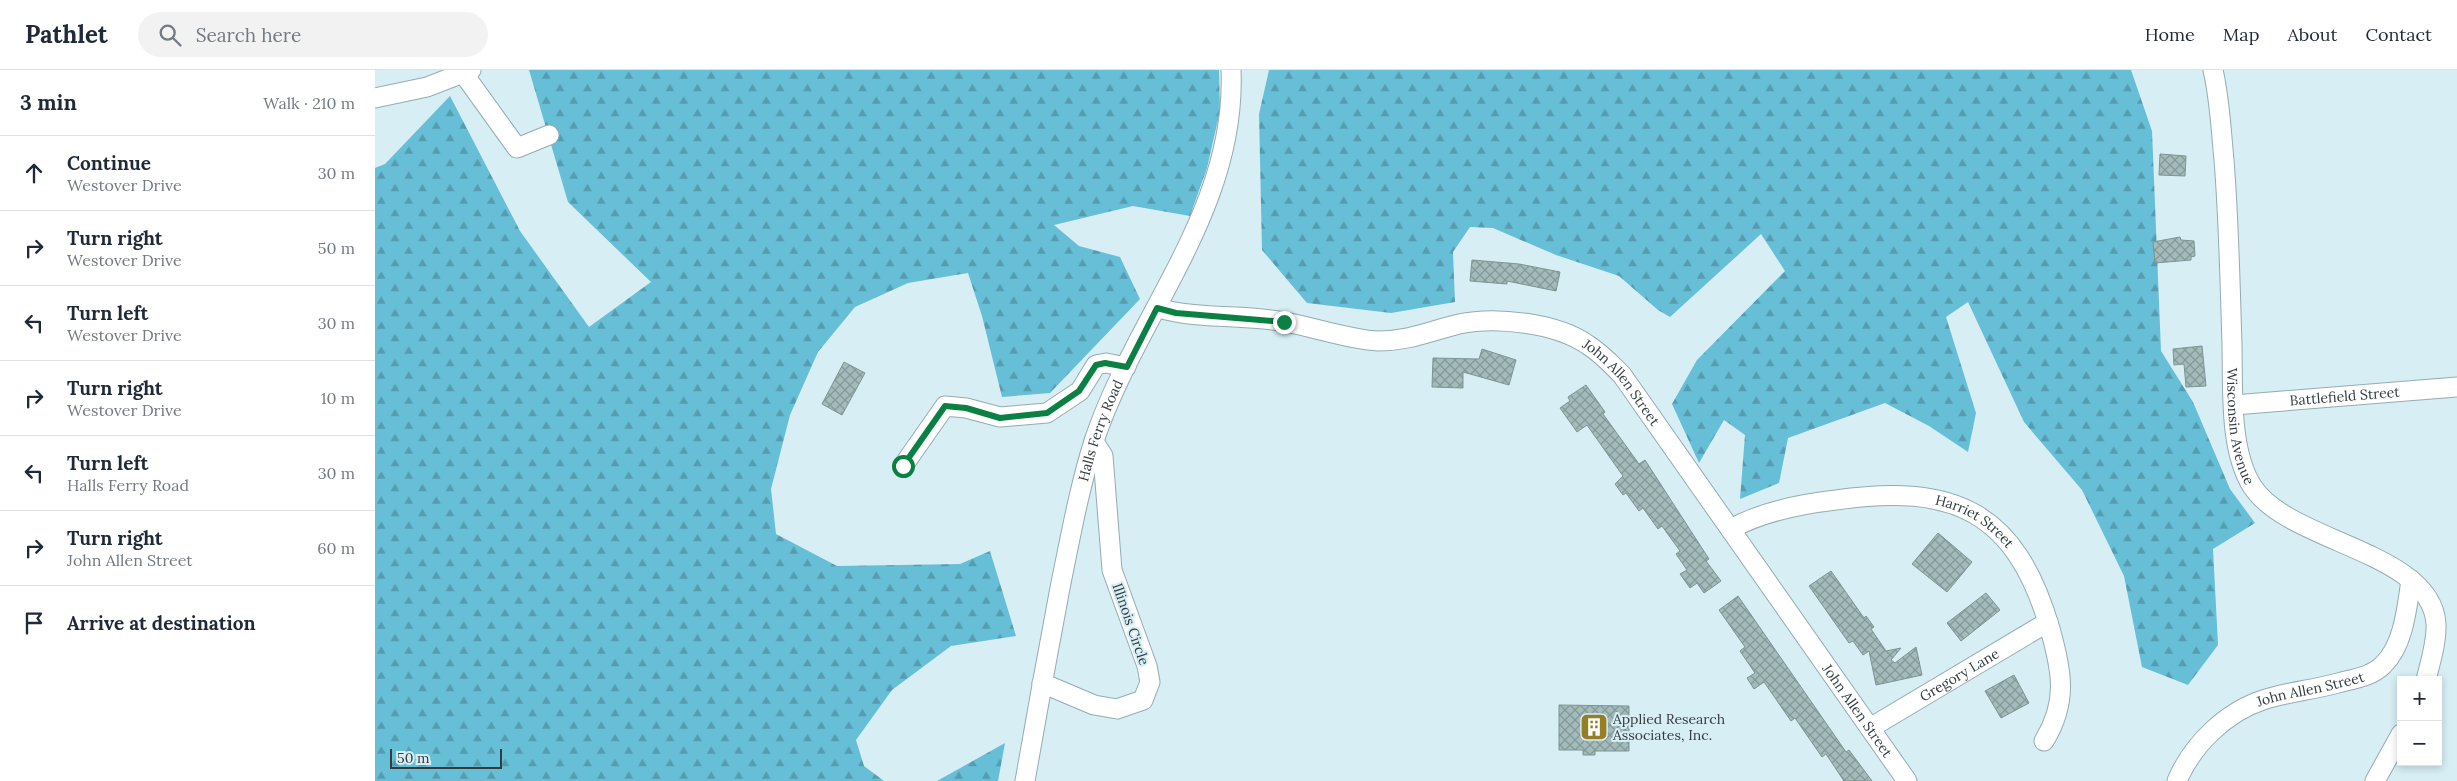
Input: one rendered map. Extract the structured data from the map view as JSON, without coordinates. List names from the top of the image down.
{
  "streets": {
    "street": [
      "John Allen Street",
      "Battlefield Street",
      "Wisconsin Avenue",
      "Halls Ferry Road",
      "Harriet Street",
      "Illinois Circle",
      "Gregory Lane"
    ]
  },
  "crossings": [
    ["John Allen Street", "Wisconsin Avenue"],
    ["John Allen Street", "Halls Ferry Road"],
    ["John Allen Street", "Harriet Street"],
    ["John Allen Street", "Gregory Lane"],
    ["Battlefield Street", "Wisconsin Avenue"],
    ["Halls Ferry Road", "Illinois Circle"],
    ["Harriet Street", "Gregory Lane"]
  ],
  "places": {
    "building": ["Applied Research Associates, Inc."]
  },
  "scale_bar": "50 m",
  "page": {
    "header": "Pathlet",
    "search": "Search here",
    "nav": [
      "Home",
      "Map",
      "About",
      "Contact"
    ],
    "heading": ["3 min", "Walk · 210 m"],
    "list": [
      ["Continue", "Westover Drive", "30 m"],
      ["Turn right", "Westover Drive", "50 m"],
      ["Turn left", "Westover Drive", "30 m"],
      ["Turn right", "Westover Drive", "10 m"],
      ["Turn left", "Halls Ferry Road", "30 m"],
      ["Turn right", "John Allen Street", "60 m"],
      "Arrive at destination"
    ],
    "map_buttons": ["+", "−"],
    "scale": "50 m"
  }
}
